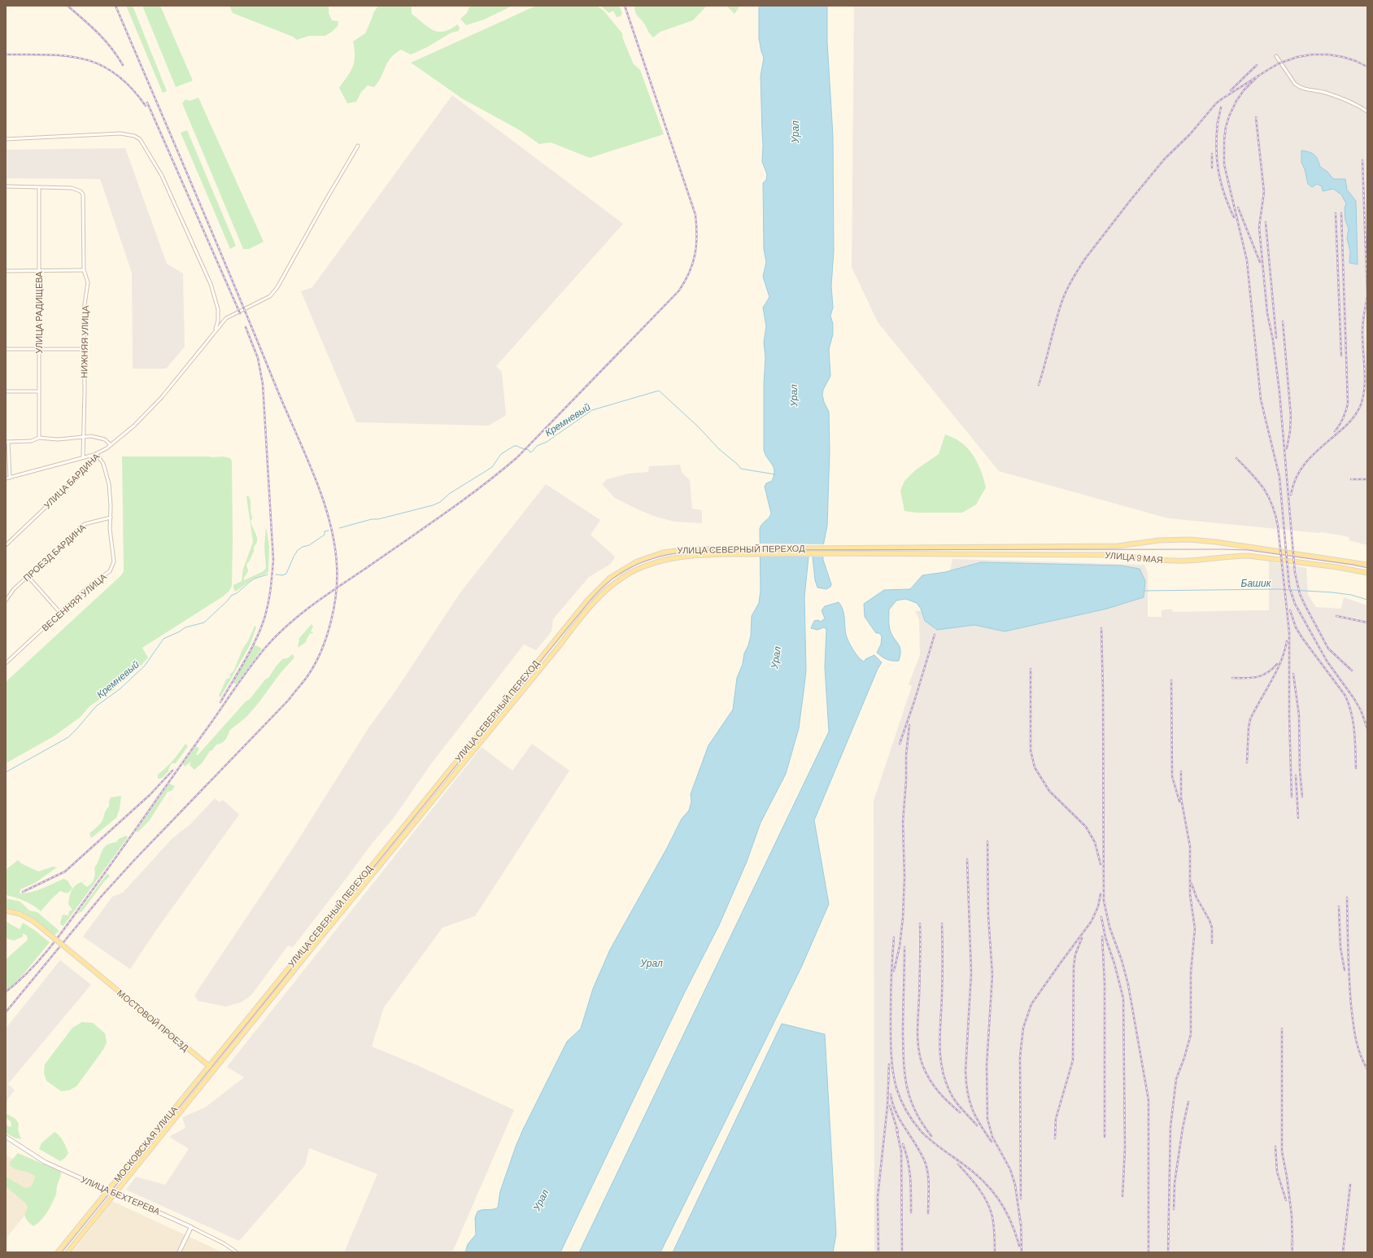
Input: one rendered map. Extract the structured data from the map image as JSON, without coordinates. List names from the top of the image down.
{
  "streets": {
    "main road": [
      "УЛИЦА СЕВЕРНЫЙ ПЕРЕХОД",
      "УЛИЦА 9 МАЯ",
      "МОСТОВОЙ ПРОЕЗД",
      "МОСКОВСКАЯ УЛИЦА",
      "УЛИЦА БЕХТЕРЕВА"
    ],
    "street": [
      "УЛИЦА РАДИЩЕВА",
      "НИЖНЯЯ УЛИЦА",
      "УЛИЦА БАРДИНА",
      "ПРОЕЗД БАРДИНА",
      "ВЕСЕННЯЯ УЛИЦА"
    ]
  },
  "crossings": [
    ["УЛИЦА РАДИЩЕВА", "НИЖНЯЯ УЛИЦА"],
    ["УЛИЦА БАРДИНА", "ВЕСЕННЯЯ УЛИЦА"],
    ["УЛИЦА СЕВЕРНЫЙ ПЕРЕХОД", "УЛИЦА 9 МАЯ"],
    ["УЛИЦА СЕВЕРНЫЙ ПЕРЕХОД", "МОСТОВОЙ ПРОЕЗД"],
    ["УЛИЦА СЕВЕРНЫЙ ПЕРЕХОД", "МОСКОВСКАЯ УЛИЦА"],
    ["ПРОЕЗД БАРДИНА", "ВЕСЕННЯЯ УЛИЦА"],
    ["МОСТОВОЙ ПРОЕЗД", "МОСКОВСКАЯ УЛИЦА"],
    ["МОСКОВСКАЯ УЛИЦА", "УЛИЦА БЕХТЕРЕВА"]
  ],
  "water": ["Урал", "Кремневый", "Башик"]
}
